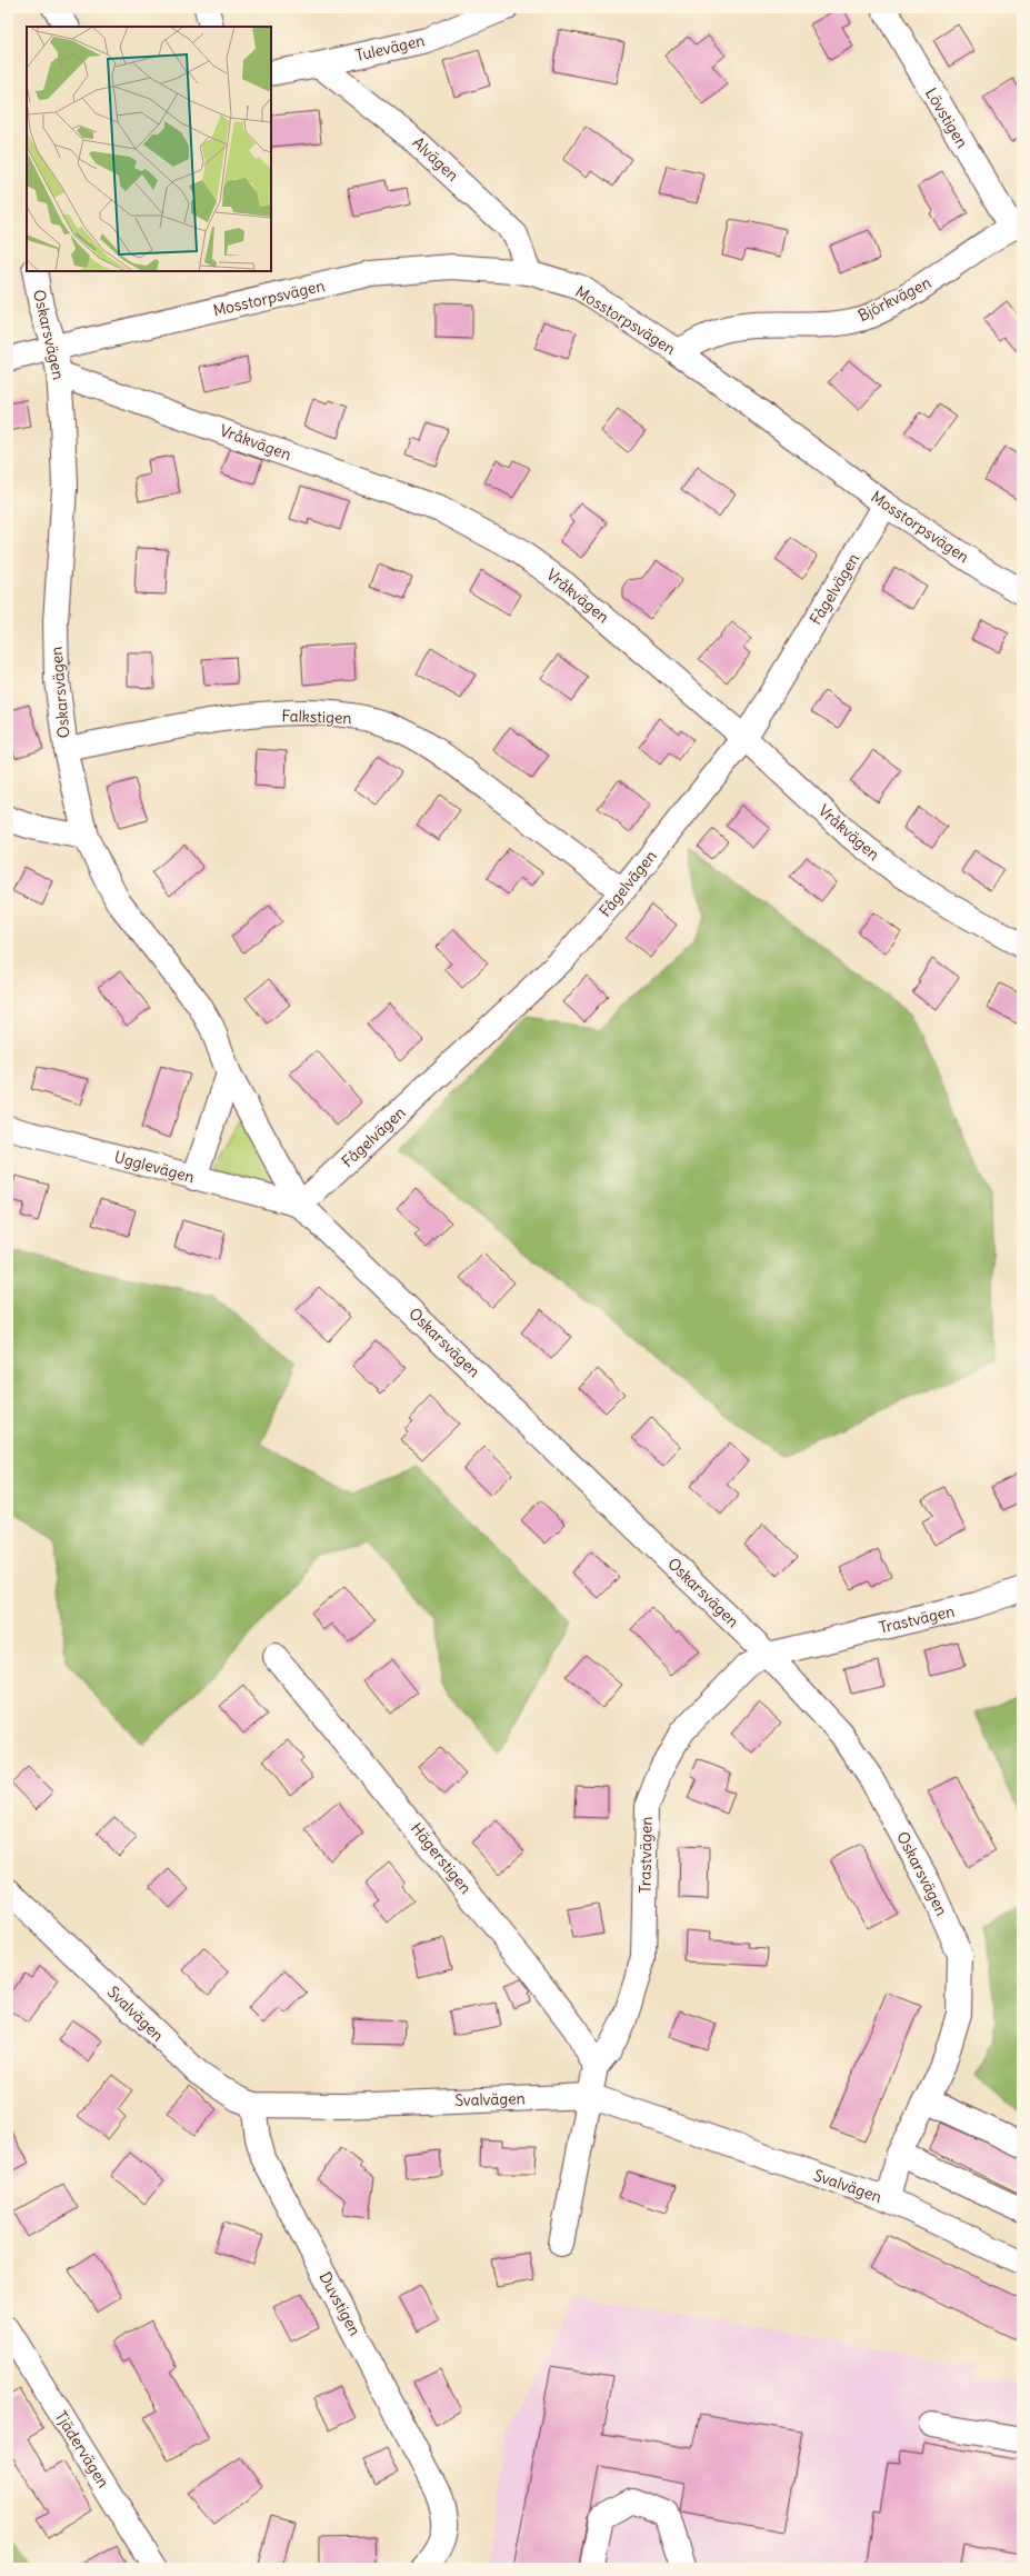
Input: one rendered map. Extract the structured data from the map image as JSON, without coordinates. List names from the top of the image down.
{
  "streets": {
    "street": [
      "Tulevägen",
      "Lövstigen",
      "Alvägen",
      "Mosstorpsvägen",
      "Björkvägen",
      "Oskarsvägen",
      "Vråkvägen",
      "Fågelvägen",
      "Falkstigen",
      "Ugglevägen",
      "Trastvägen",
      "Hägerstigen",
      "Svalvägen",
      "Duvstigen",
      "Tjädervägen"
    ]
  },
  "crossings": [
    ["Tulevägen", "Alvägen"],
    ["Lövstigen", "Björkvägen"],
    ["Alvägen", "Mosstorpsvägen"],
    ["Mosstorpsvägen", "Björkvägen"],
    ["Mosstorpsvägen", "Oskarsvägen"],
    ["Mosstorpsvägen", "Fågelvägen"],
    ["Oskarsvägen", "Vråkvägen"],
    ["Oskarsvägen", "Fågelvägen"],
    ["Oskarsvägen", "Falkstigen"],
    ["Oskarsvägen", "Ugglevägen"],
    ["Oskarsvägen", "Trastvägen"],
    ["Oskarsvägen", "Svalvägen"],
    ["Vråkvägen", "Fågelvägen"],
    ["Fågelvägen", "Falkstigen"],
    ["Fågelvägen", "Ugglevägen"],
    ["Trastvägen", "Hägerstigen"],
    ["Trastvägen", "Svalvägen"],
    ["Svalvägen", "Duvstigen"]
  ]
}
